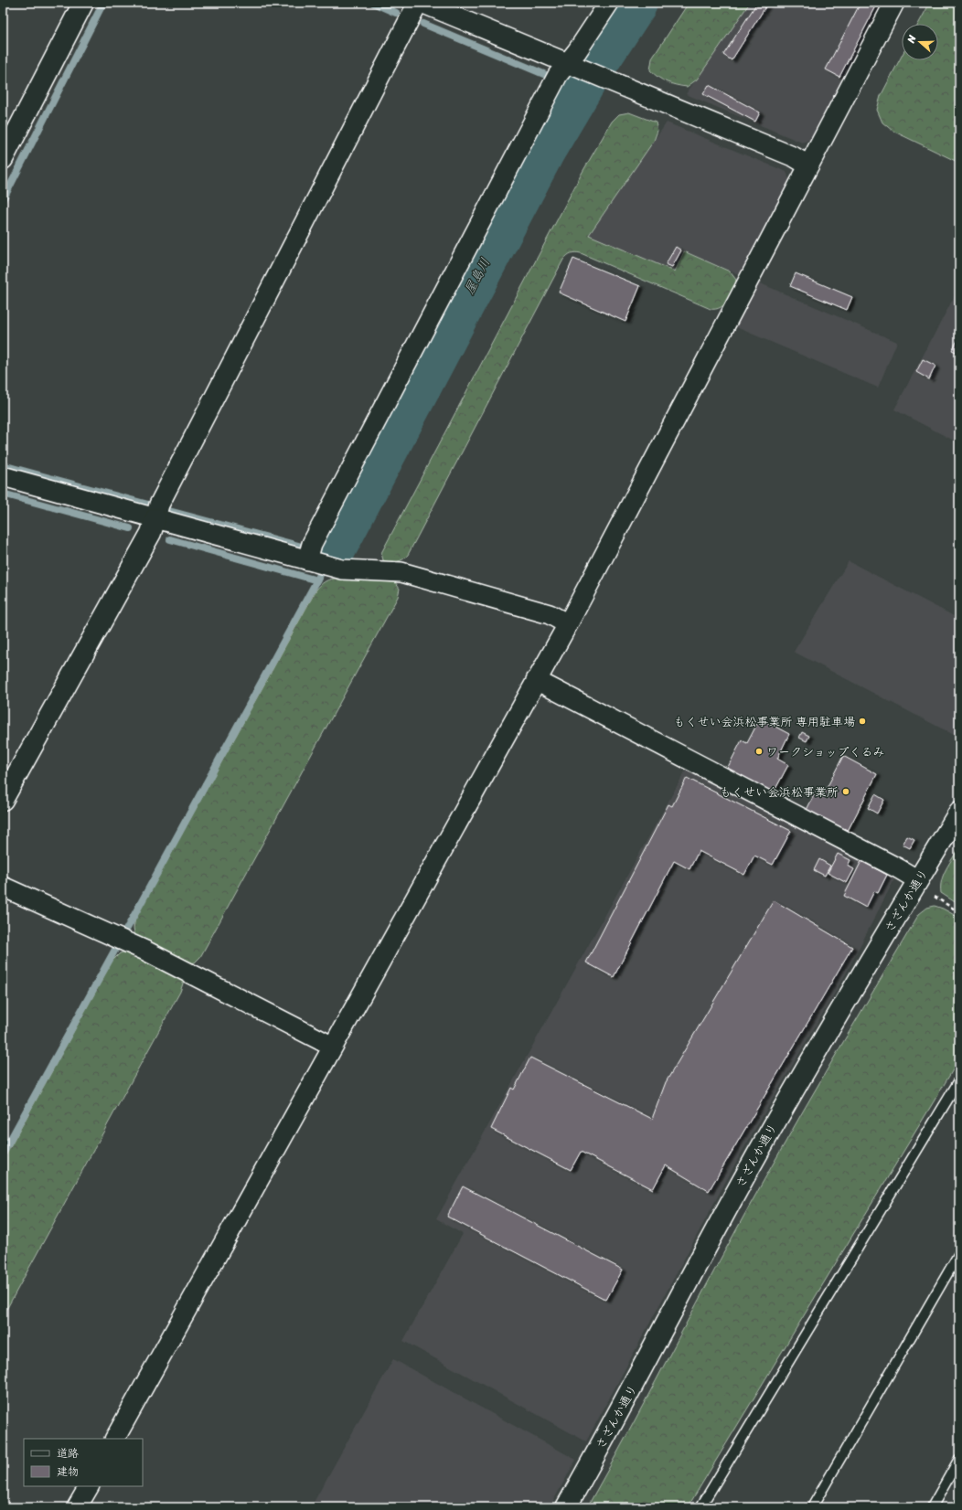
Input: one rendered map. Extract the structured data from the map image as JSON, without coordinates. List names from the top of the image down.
{
  "streets": {
    "street": ["さざんか通り"]
  },
  "water": ["屋島川"],
  "places": ["もくせい会浜松事業所 専用駐車場", "ワークショップくるみ", "もくせい会浜松事業所"],
  "legend": ["道路", "建物"],
  "north": "left"
}
